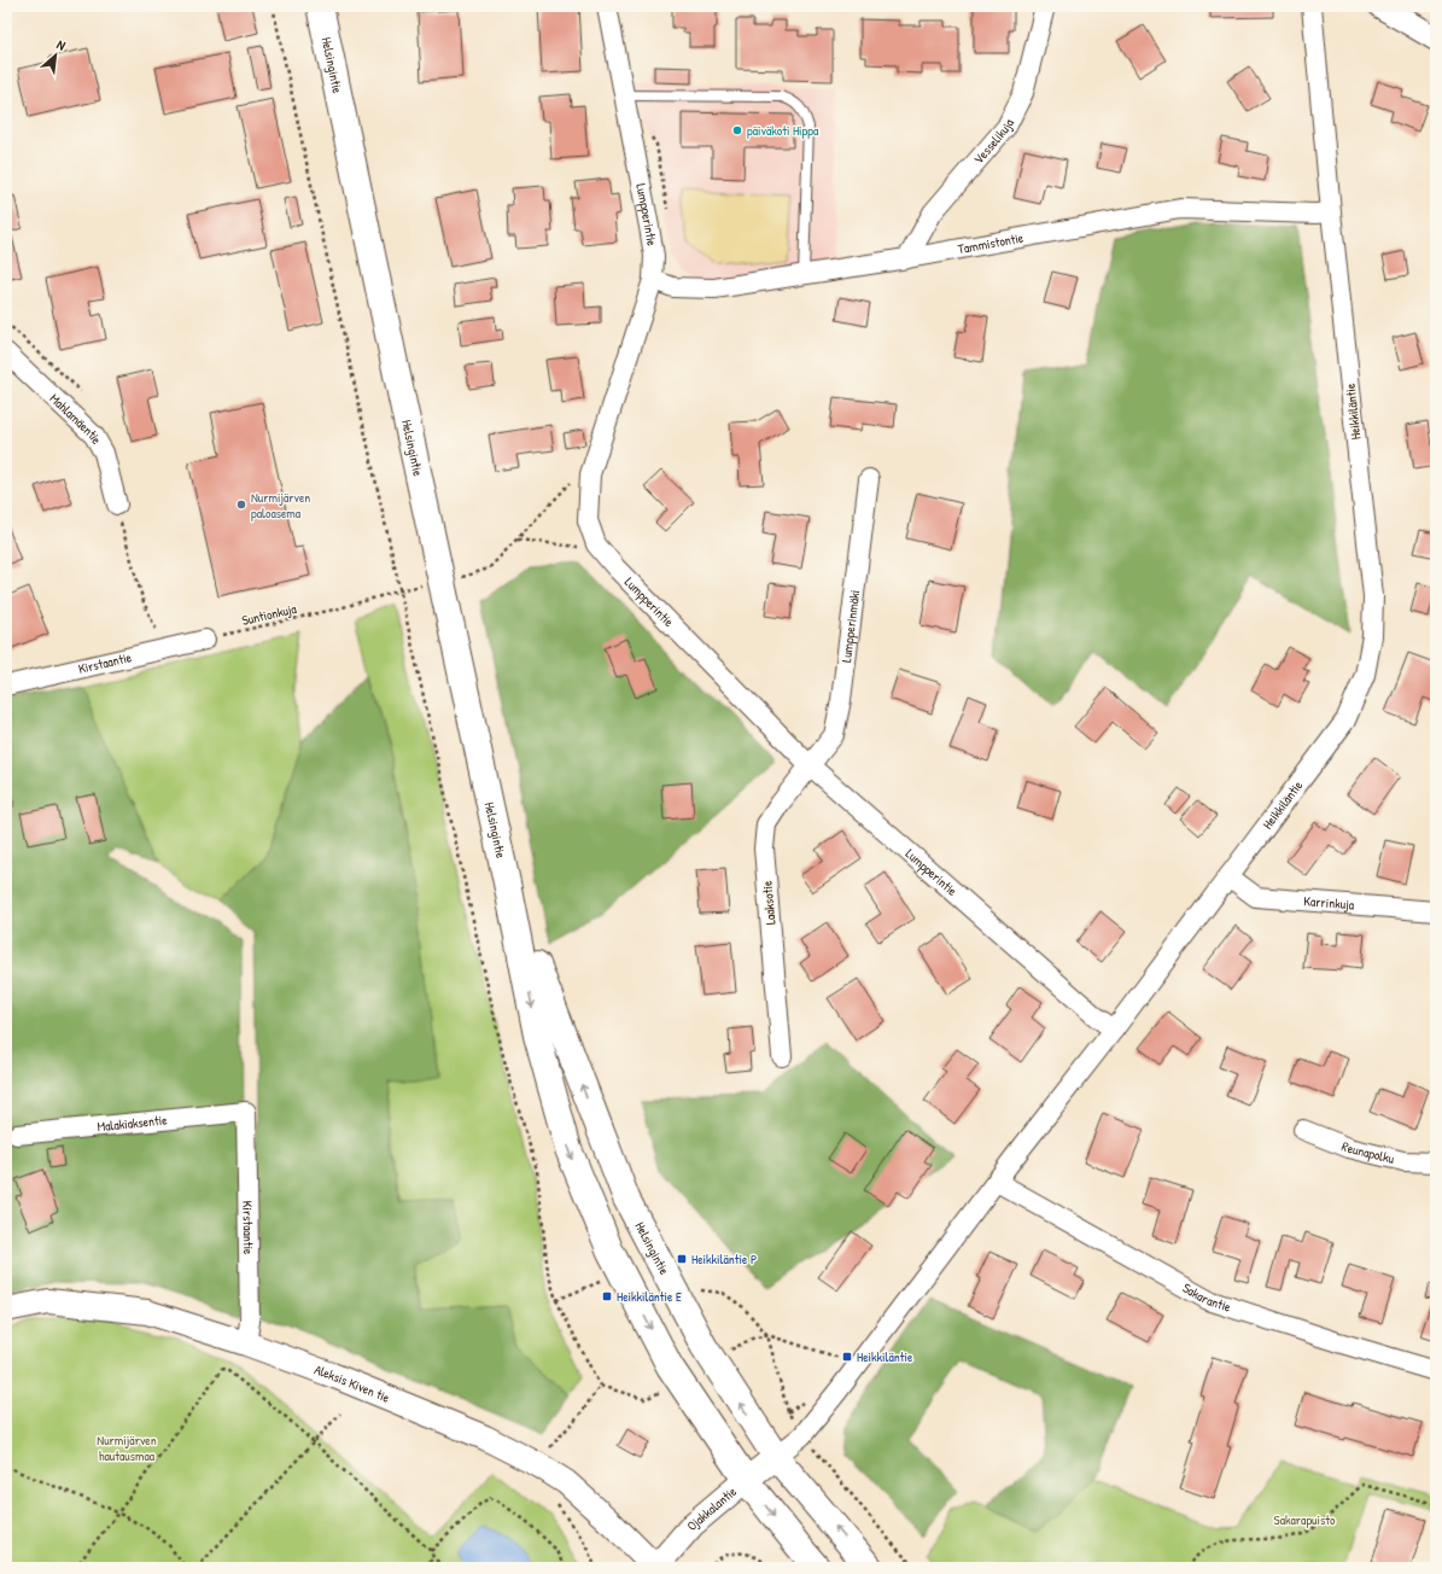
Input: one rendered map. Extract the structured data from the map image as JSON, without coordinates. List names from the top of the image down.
{
  "streets": {
    "main road": ["Helsingintie"],
    "street": [
      "Vesselikuja",
      "Lumpperintie",
      "Tammistontie",
      "Heikkiläntie",
      "Mahlamäentie",
      "Lumpperinmäki",
      "Kirstaantie",
      "Laaksotie",
      "Karrinkuja",
      "Malakiaksentie",
      "Reunapolku",
      "Sakarantie",
      "Aleksis Kiven tie",
      "Ojakkalantie"
    ],
    "path": ["Suntionkuja"]
  },
  "crossings": [
    ["Helsingintie", "Heikkiläntie"],
    ["Helsingintie", "Suntionkuja"],
    ["Helsingintie", "Ojakkalantie"],
    ["Vesselikuja", "Tammistontie"],
    ["Lumpperintie", "Tammistontie"],
    ["Lumpperintie", "Heikkiläntie"],
    ["Lumpperintie", "Suntionkuja"],
    ["Lumpperintie", "Lumpperinmäki"],
    ["Lumpperintie", "Laaksotie"],
    ["Tammistontie", "Heikkiläntie"],
    ["Heikkiläntie", "Karrinkuja"],
    ["Heikkiläntie", "Sakarantie"],
    ["Heikkiläntie", "Ojakkalantie"],
    ["Suntionkuja", "Kirstaantie"],
    ["Lumpperinmäki", "Laaksotie"],
    ["Kirstaantie", "Malakiaksentie"],
    ["Kirstaantie", "Aleksis Kiven tie"],
    ["Aleksis Kiven tie", "Ojakkalantie"]
  ],
  "parks": ["Nurmijärven hautausmaa", "Sakarapuisto"],
  "places": {
    "other": ["päiväkoti Hippa", "Nurmijärven paloasema"],
    "transit": ["Heikkiläntie P", "Heikkiläntie E", "Heikkiläntie"]
  },
  "north": "top right"
}
